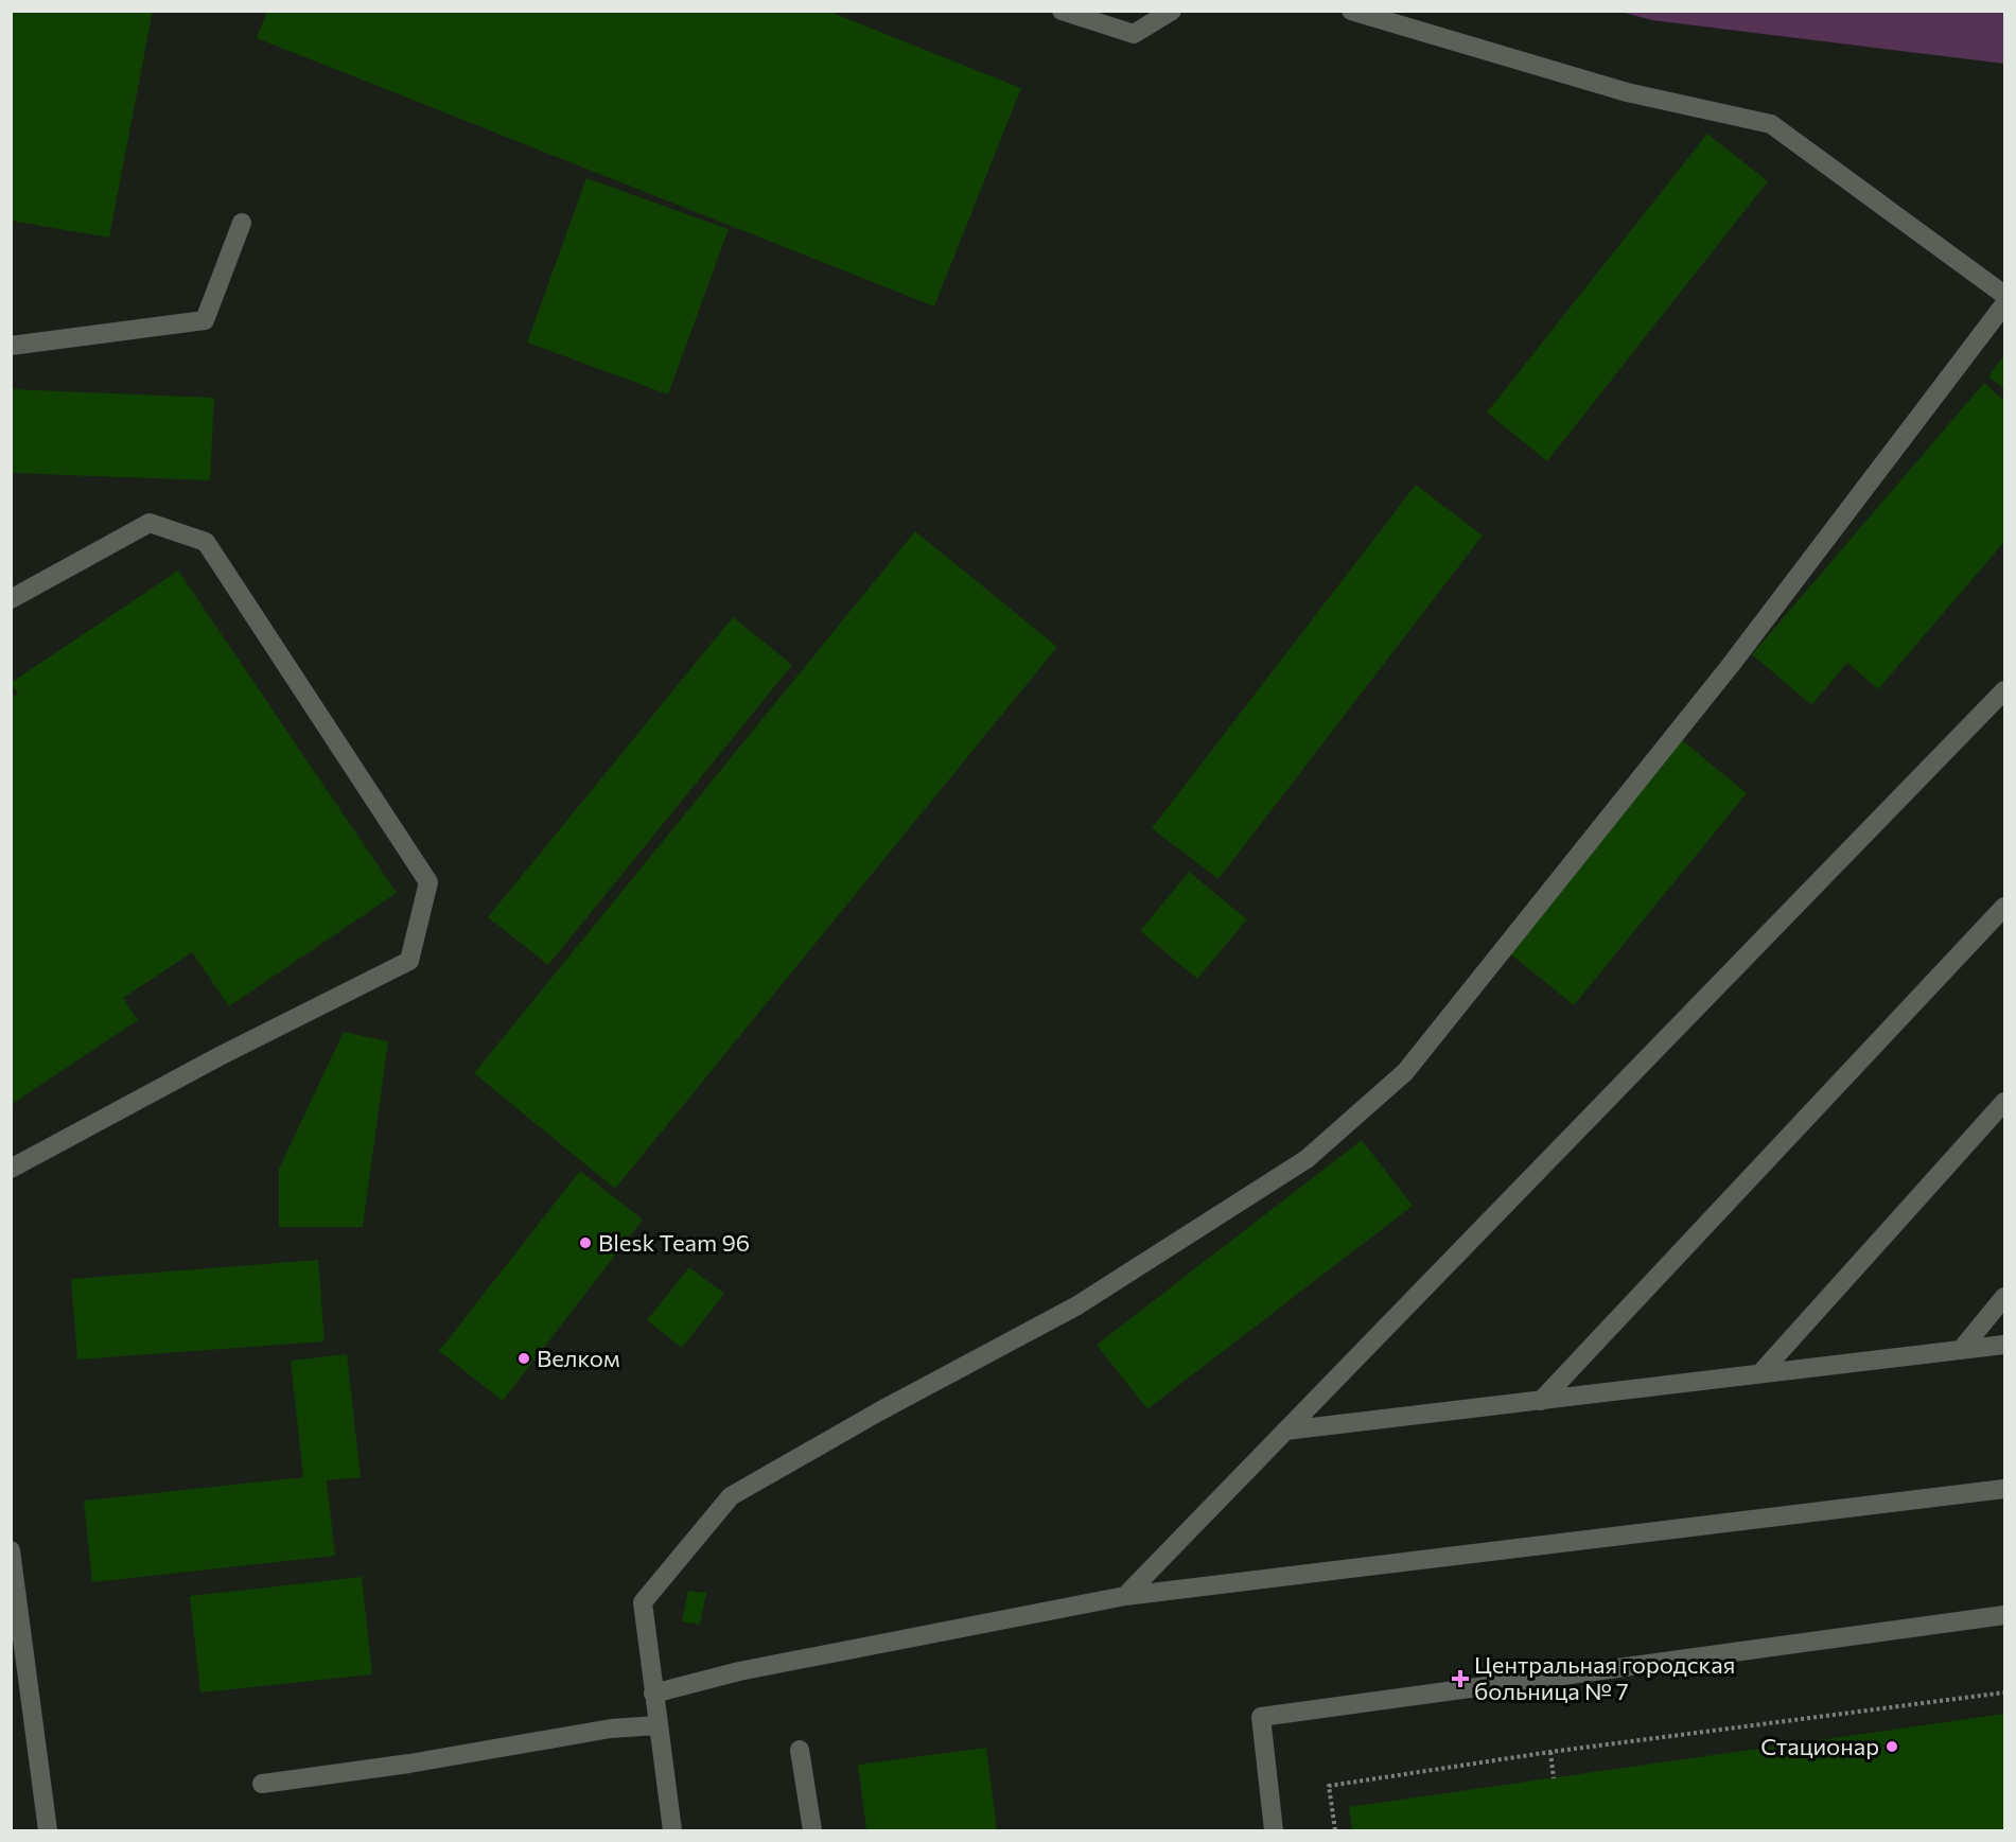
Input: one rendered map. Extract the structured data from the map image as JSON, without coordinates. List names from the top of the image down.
{
  "places": {
    "other": ["Blesk Team 96", "Велком", "Стационар"],
    "health": ["Центральная городская больница № 7"]
  }
}
